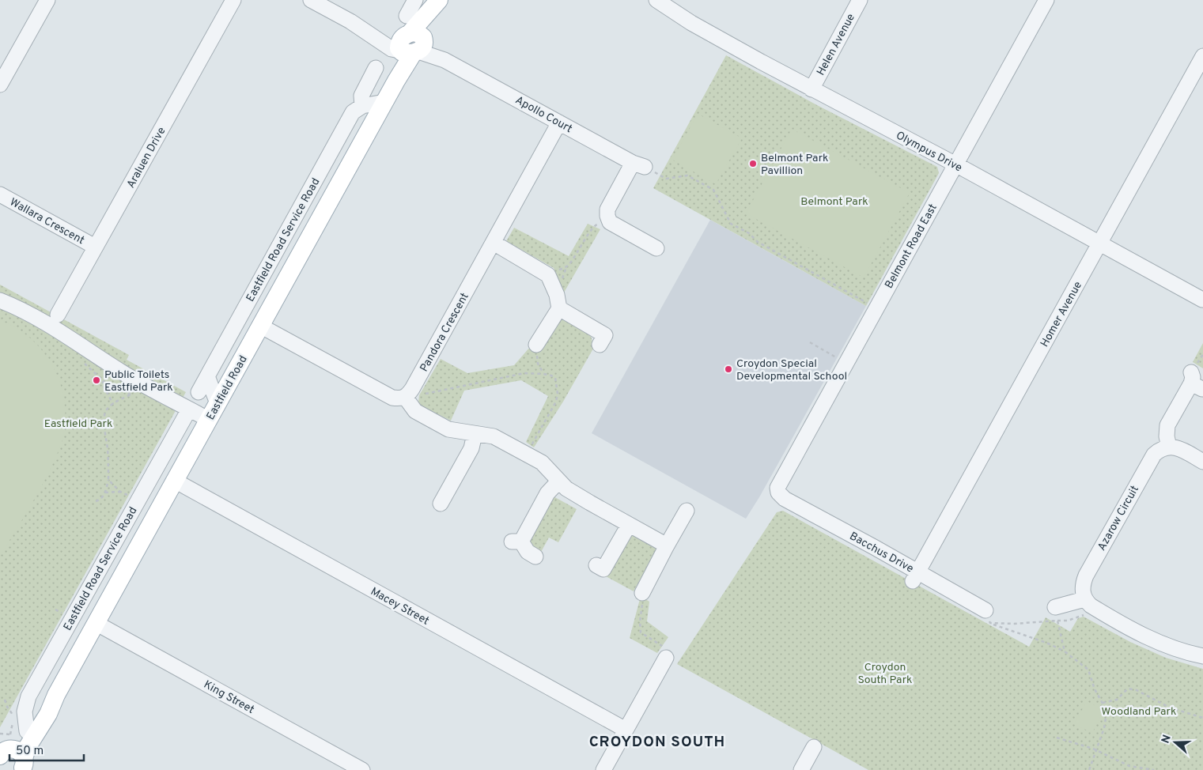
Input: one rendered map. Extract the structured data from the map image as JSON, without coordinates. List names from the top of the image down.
{
  "streets": {
    "main road": ["Eastfield Road"],
    "street": [
      "Helen Avenue",
      "Apollo Court",
      "Olympus Drive",
      "Araluen Drive",
      "Wallara Crescent",
      "Eastfield Road Service Road",
      "Belmont Road East",
      "Homer Avenue",
      "Pandora Crescent",
      "Azarow Circuit",
      "Bacchus Drive",
      "Macey Street",
      "King Street"
    ]
  },
  "crossings": [
    ["Helen Avenue", "Olympus Drive"],
    ["Apollo Court", "Pandora Crescent"],
    ["Apollo Court", "Eastfield Road"],
    ["Olympus Drive", "Belmont Road East"],
    ["Olympus Drive", "Homer Avenue"],
    ["Araluen Drive", "Wallara Crescent"],
    ["Eastfield Road Service Road", "Eastfield Road"],
    ["Belmont Road East", "Bacchus Drive"],
    ["Homer Avenue", "Bacchus Drive"],
    ["Eastfield Road", "Macey Street"],
    ["Eastfield Road", "King Street"]
  ],
  "districts": ["CROYDON SOUTH"],
  "parks": [
    "Belmont Park",
    "Eastfield Park",
    "Croydon South Park",
    "Woodland Park"
  ],
  "places": ["Belmont Park Pavillion", "Croydon Special Developmental School", "Public Toilets Eastfield Park"],
  "scale_bar": "50 m",
  "north": "left"
}
